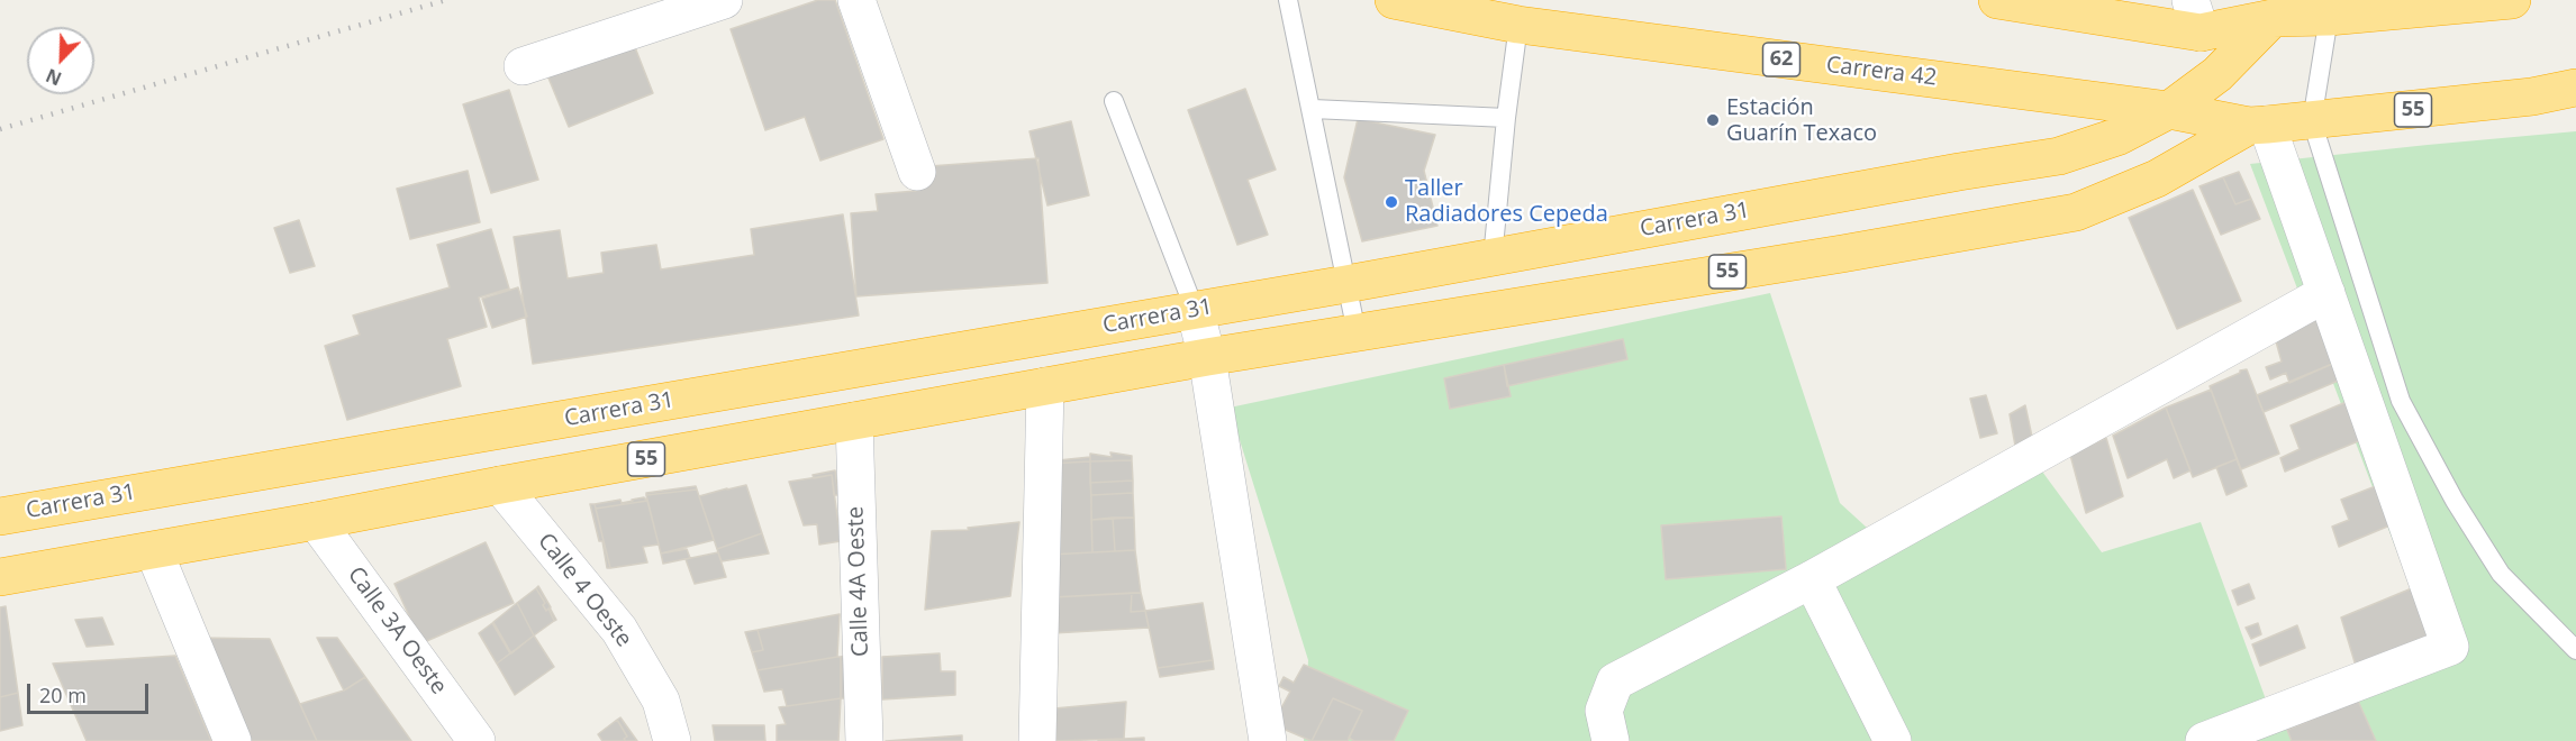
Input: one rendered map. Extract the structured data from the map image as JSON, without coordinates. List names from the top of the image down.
{
  "streets": {
    "highway": [
      "62",
      "Carrera 42",
      "55",
      "Carrera 31"
    ],
    "street": ["Calle 4A Oeste", "Calle 4 Oeste", "Calle 3A Oeste"]
  },
  "crossings": [
    ["Carrera 42", "55"],
    ["Carrera 42", "Carrera 31"],
    ["55", "Calle 4A Oeste"],
    ["55", "Calle 4 Oeste"],
    ["55", "Calle 3A Oeste"]
  ],
  "places": ["Estación Guarín Texaco", "Taller Radiadores Cepeda"],
  "scale_bar": "20 m",
  "north": "bottom left"
}
